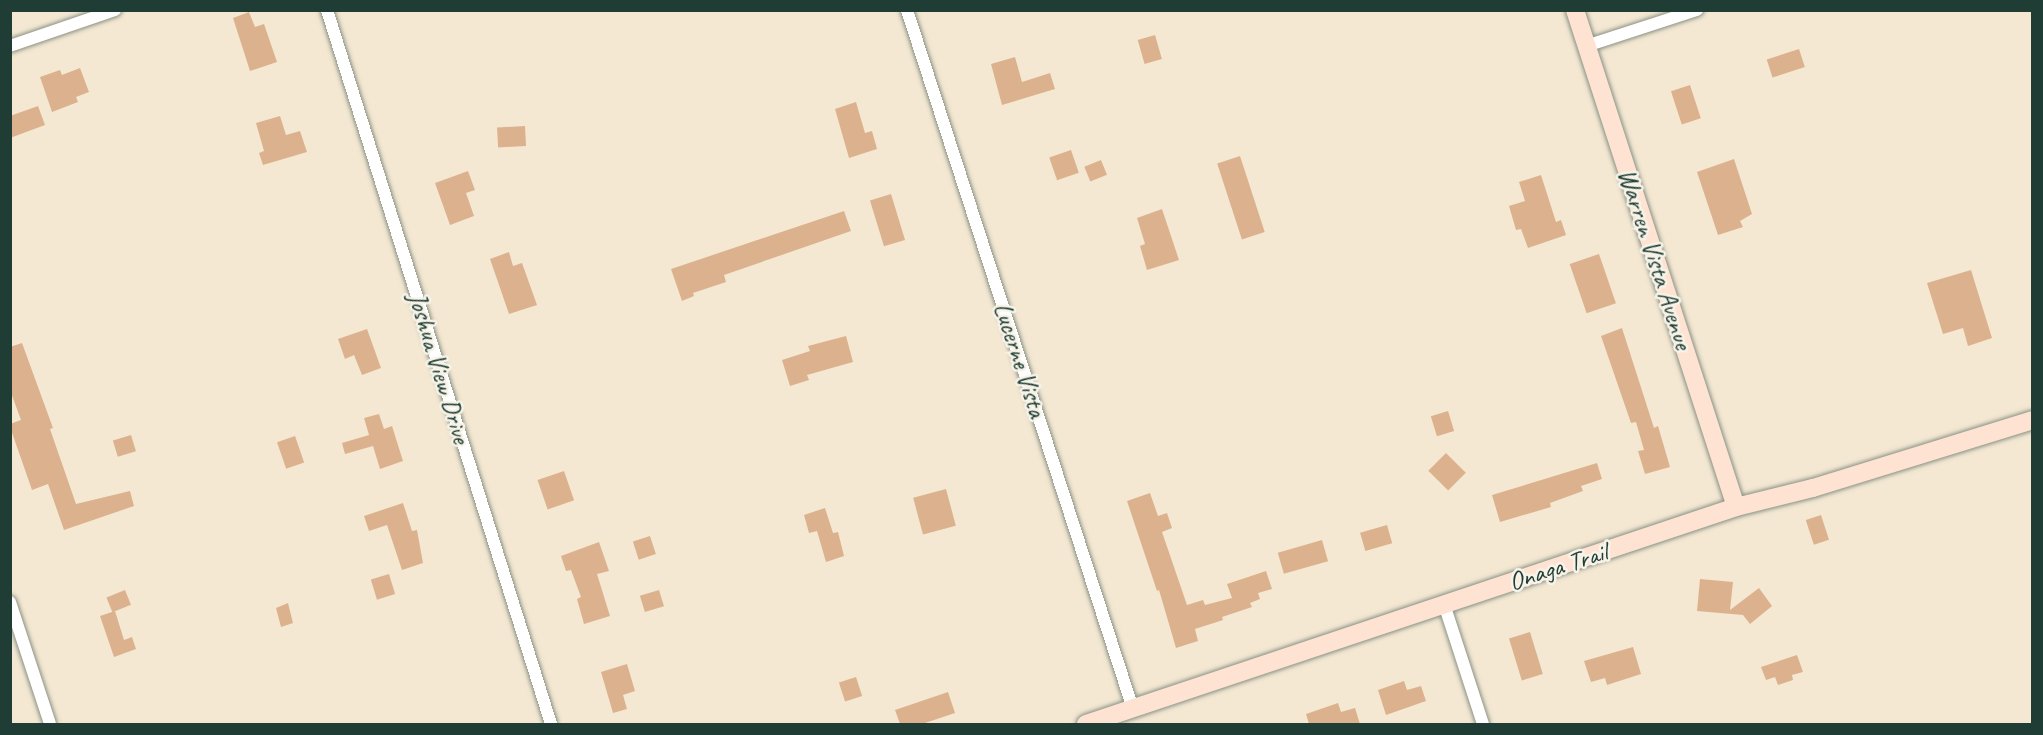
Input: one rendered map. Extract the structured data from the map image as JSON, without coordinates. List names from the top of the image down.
{
  "streets": {
    "street": [
      "Warren Vista Avenue",
      "Lucerne Vista",
      "Joshua View Drive",
      "Onaga Trail"
    ]
  },
  "crossings": [
    ["Warren Vista Avenue", "Onaga Trail"],
    ["Lucerne Vista", "Onaga Trail"]
  ]
}
